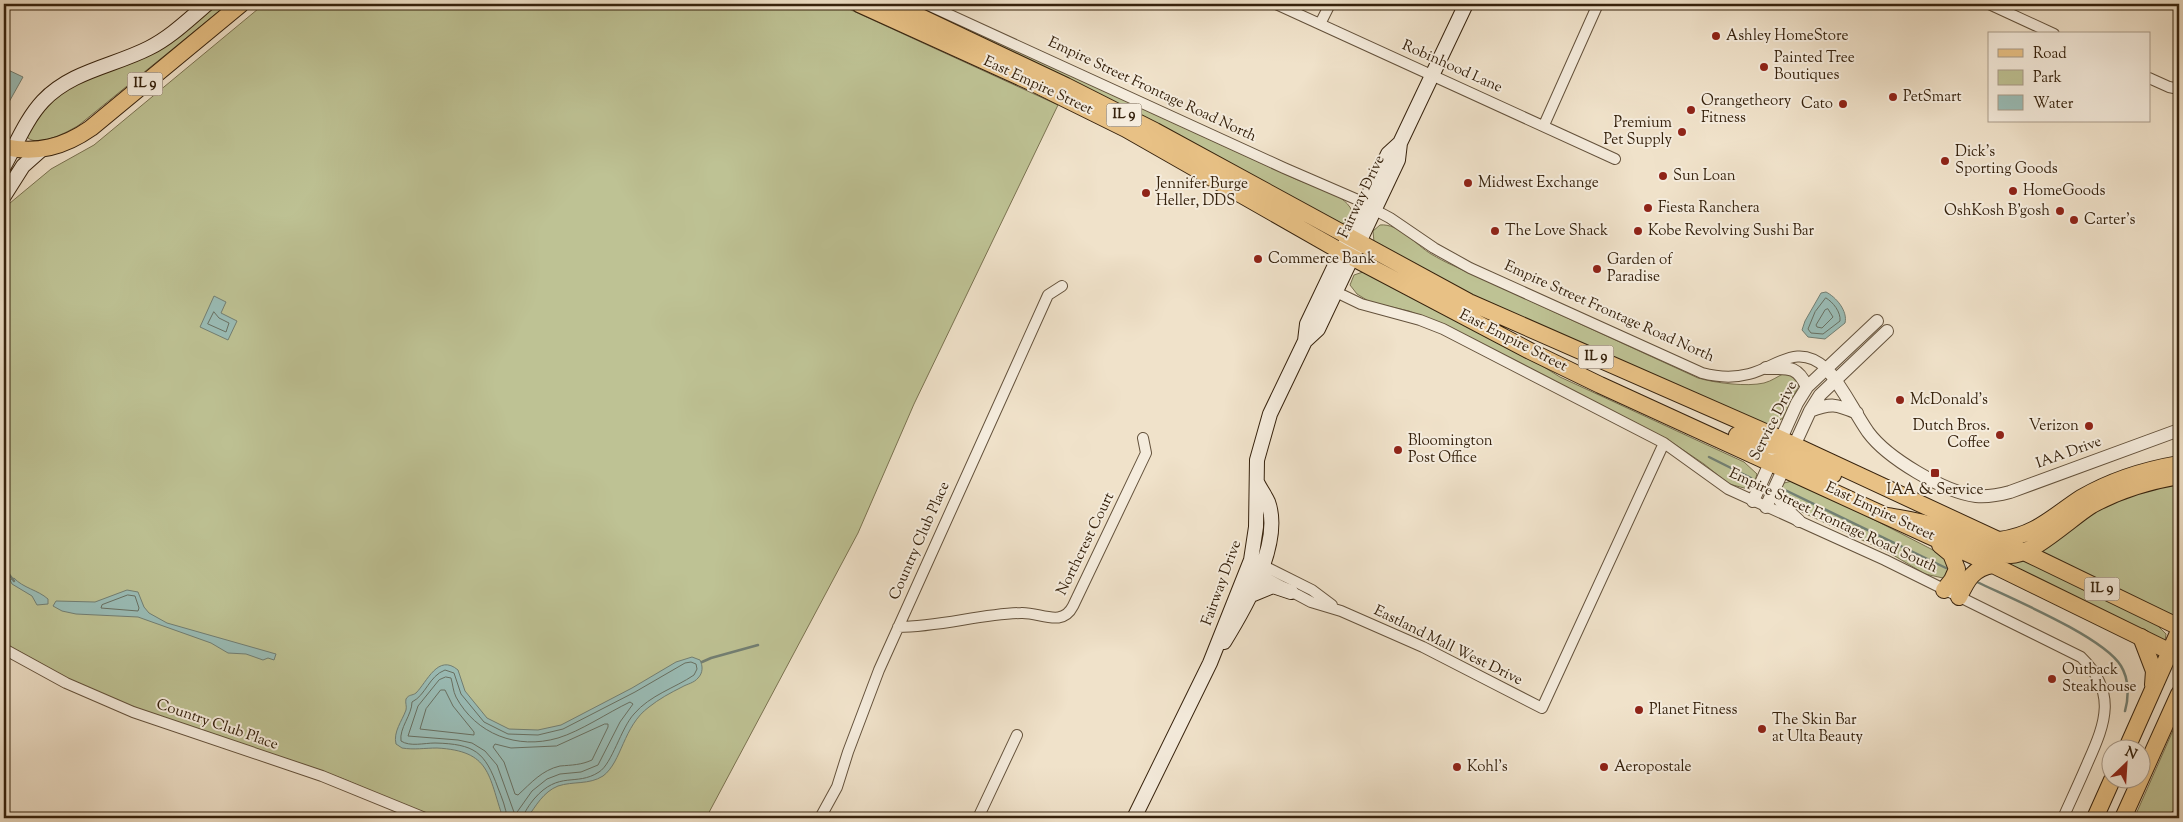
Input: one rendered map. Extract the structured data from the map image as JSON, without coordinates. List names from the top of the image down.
{
  "streets": {
    "main road": ["IL 9", "East Empire Street", "Fairway Drive"],
    "street": [
      "Robinhood Lane",
      "Empire Street Frontage Road North",
      "Service Drive",
      "IAA Drive",
      "Empire Street Frontage Road South",
      "Country Club Place",
      "Northcrest Court",
      "Eastland Mall West Drive"
    ]
  },
  "crossings": [
    ["Robinhood Lane", "Fairway Drive"],
    ["East Empire Street", "Fairway Drive"],
    ["East Empire Street", "Service Drive"],
    ["Empire Street Frontage Road North", "Fairway Drive"],
    ["Empire Street Frontage Road North", "Service Drive"],
    ["Empire Street Frontage Road North", "IAA Drive"],
    ["Fairway Drive", "Empire Street Frontage Road South"],
    ["Fairway Drive", "Eastland Mall West Drive"],
    ["Service Drive", "Empire Street Frontage Road South"],
    ["Empire Street Frontage Road South", "Eastland Mall West Drive"],
    ["Country Club Place", "Northcrest Court"]
  ],
  "places": {
    "other": [
      "Ashley HomeStore",
      "Painted Tree Boutiques",
      "PetSmart",
      "Cato",
      "Orangetheory Fitness",
      "Premium Pet Supply",
      "Dick's Sporting Goods",
      "Sun Loan",
      "Midwest Exchange",
      "HomeGoods",
      "Jennifer Burge Heller, DDS",
      "Fiesta Ranchera",
      "OshKosh B'gosh",
      "Carter's",
      "The Love Shack",
      "Kobe Revolving Sushi Bar",
      "Commerce Bank",
      "Garden of Paradise",
      "McDonald's",
      "Verizon",
      "Dutch Bros. Coffee",
      "Bloomington Post Office",
      "Outback Steakhouse",
      "Planet Fitness",
      "The Skin Bar at Ulta Beauty",
      "Kohl's",
      "Aeropostale"
    ],
    "transit": ["IAA & Service"]
  },
  "legend": ["Road", "Park", "Water"],
  "north": "top right"
}
